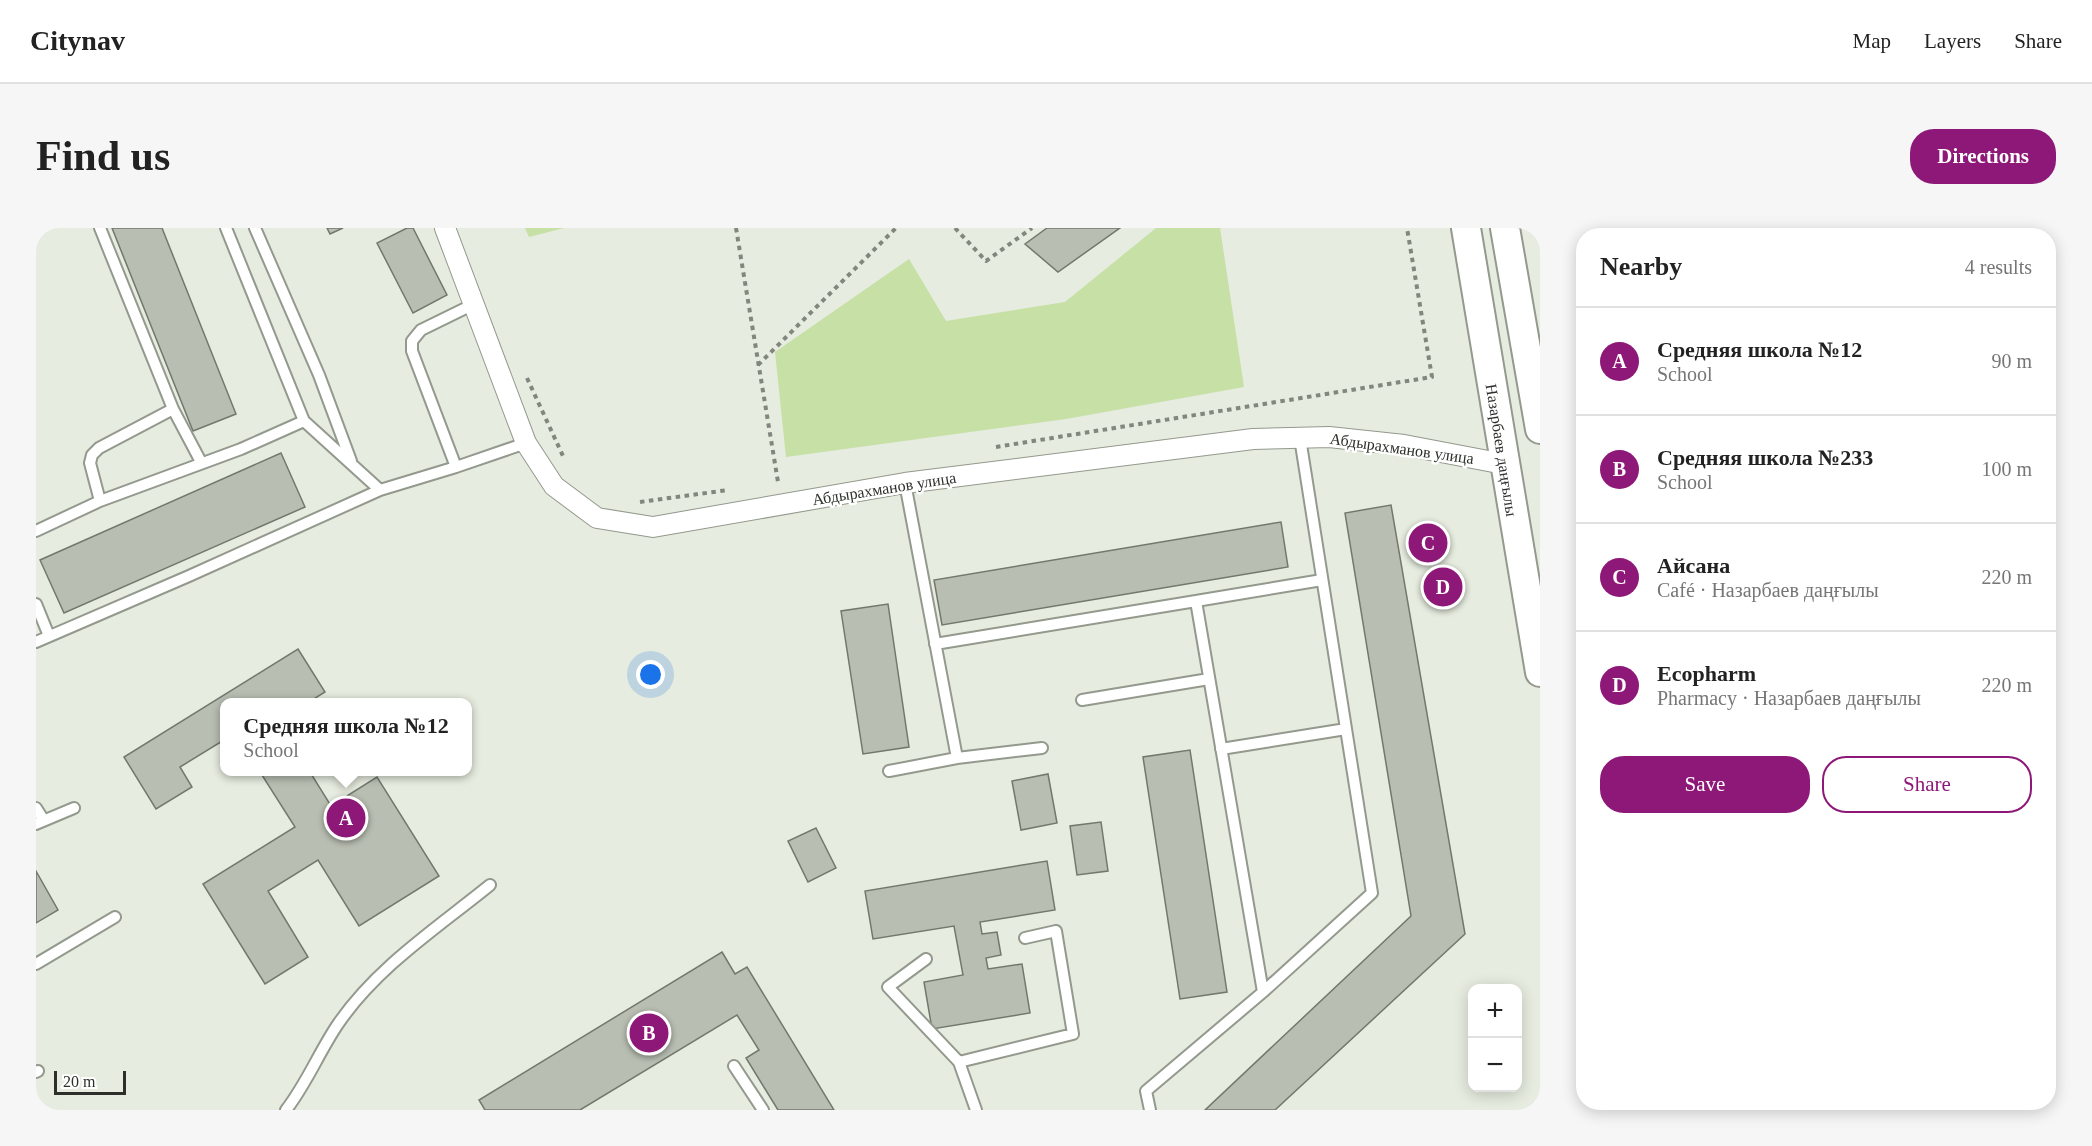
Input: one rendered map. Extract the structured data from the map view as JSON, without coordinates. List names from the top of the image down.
{
  "streets": {
    "main road": ["Назарбаев даңғылы"],
    "street": ["Абдырахманов улица"]
  },
  "crossings": [
    ["Абдырахманов улица", "Назарбаев даңғылы"]
  ],
  "scale_bar": "20 m",
  "page": {
    "header": "Citynav",
    "nav": ["Map", "Layers", "Share"],
    "buttons": [
      "Directions",
      ["Save", "Share"]
    ],
    "title": "Find us",
    "heading": ["Nearby", "4 results"],
    "list": [
      {
        "mark": "A",
        "name": "Средняя школа №12",
        "note": "School",
        "value": "90 m"
      },
      {
        "mark": "B",
        "name": "Средняя школа №233",
        "note": "School",
        "value": "100 m"
      },
      {
        "mark": "C",
        "name": "Айсана",
        "note": "Café · Назарбаев даңғылы",
        "value": "220 m"
      },
      {
        "mark": "D",
        "name": "Ecopharm",
        "note": "Pharmacy · Назарбаев даңғылы",
        "value": "220 m"
      }
    ],
    "pins": [
      "C",
      "D",
      "A",
      "B"
    ],
    "popup": ["Средняя школа №12", "School"],
    "map_buttons": ["+", "−"],
    "scale": "20 m"
  }
}
